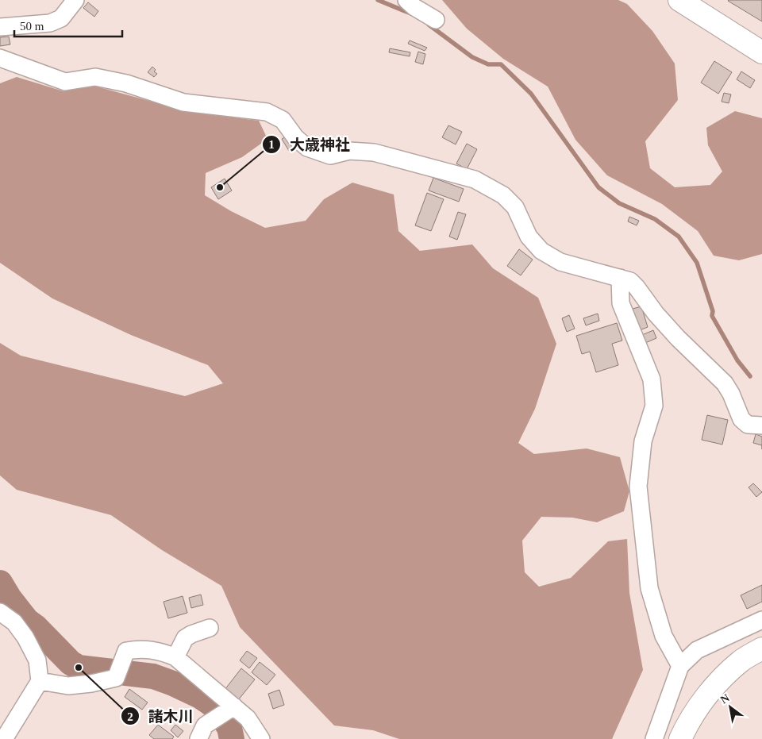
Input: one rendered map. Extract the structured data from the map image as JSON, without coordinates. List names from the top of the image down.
{
  "places": ["大歳神社", "諸木川"],
  "scale_bar": "50 m",
  "north": "top left"
}
